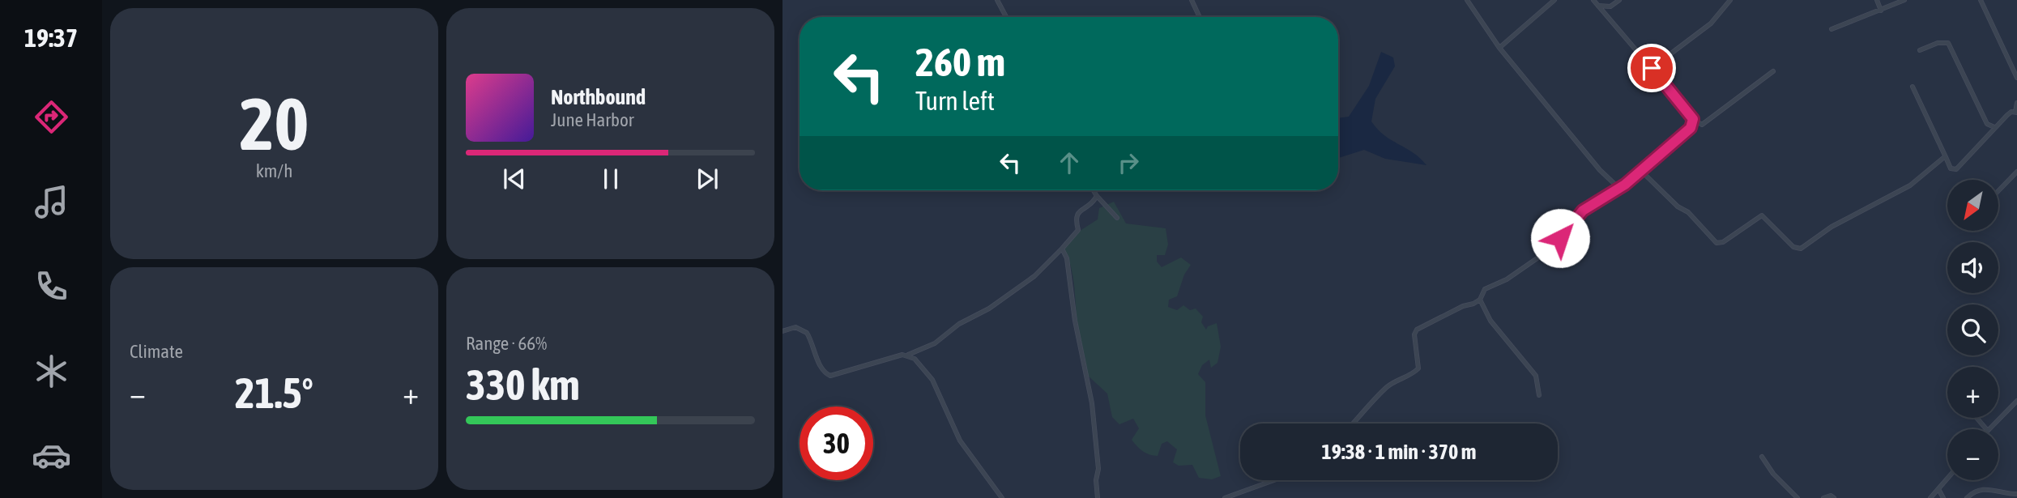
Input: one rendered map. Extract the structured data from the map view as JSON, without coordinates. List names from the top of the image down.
{
  "north": "bottom left",
  "page": {
    "tabs": "19:37",
    "tile": [
      ["20", "km/h"],
      "Climate",
      ["Range · 66%", "330 km"]
    ],
    "turn": ["260 m", "Turn left"],
    "song": ["Northbound", "June Harbor"],
    "map_buttons": ["+", "−"],
    "heat": ["−", "21.5°", "+"],
    "limit": "30",
    "trip": "19:38 · 1 min · 370 m"
  }
}
